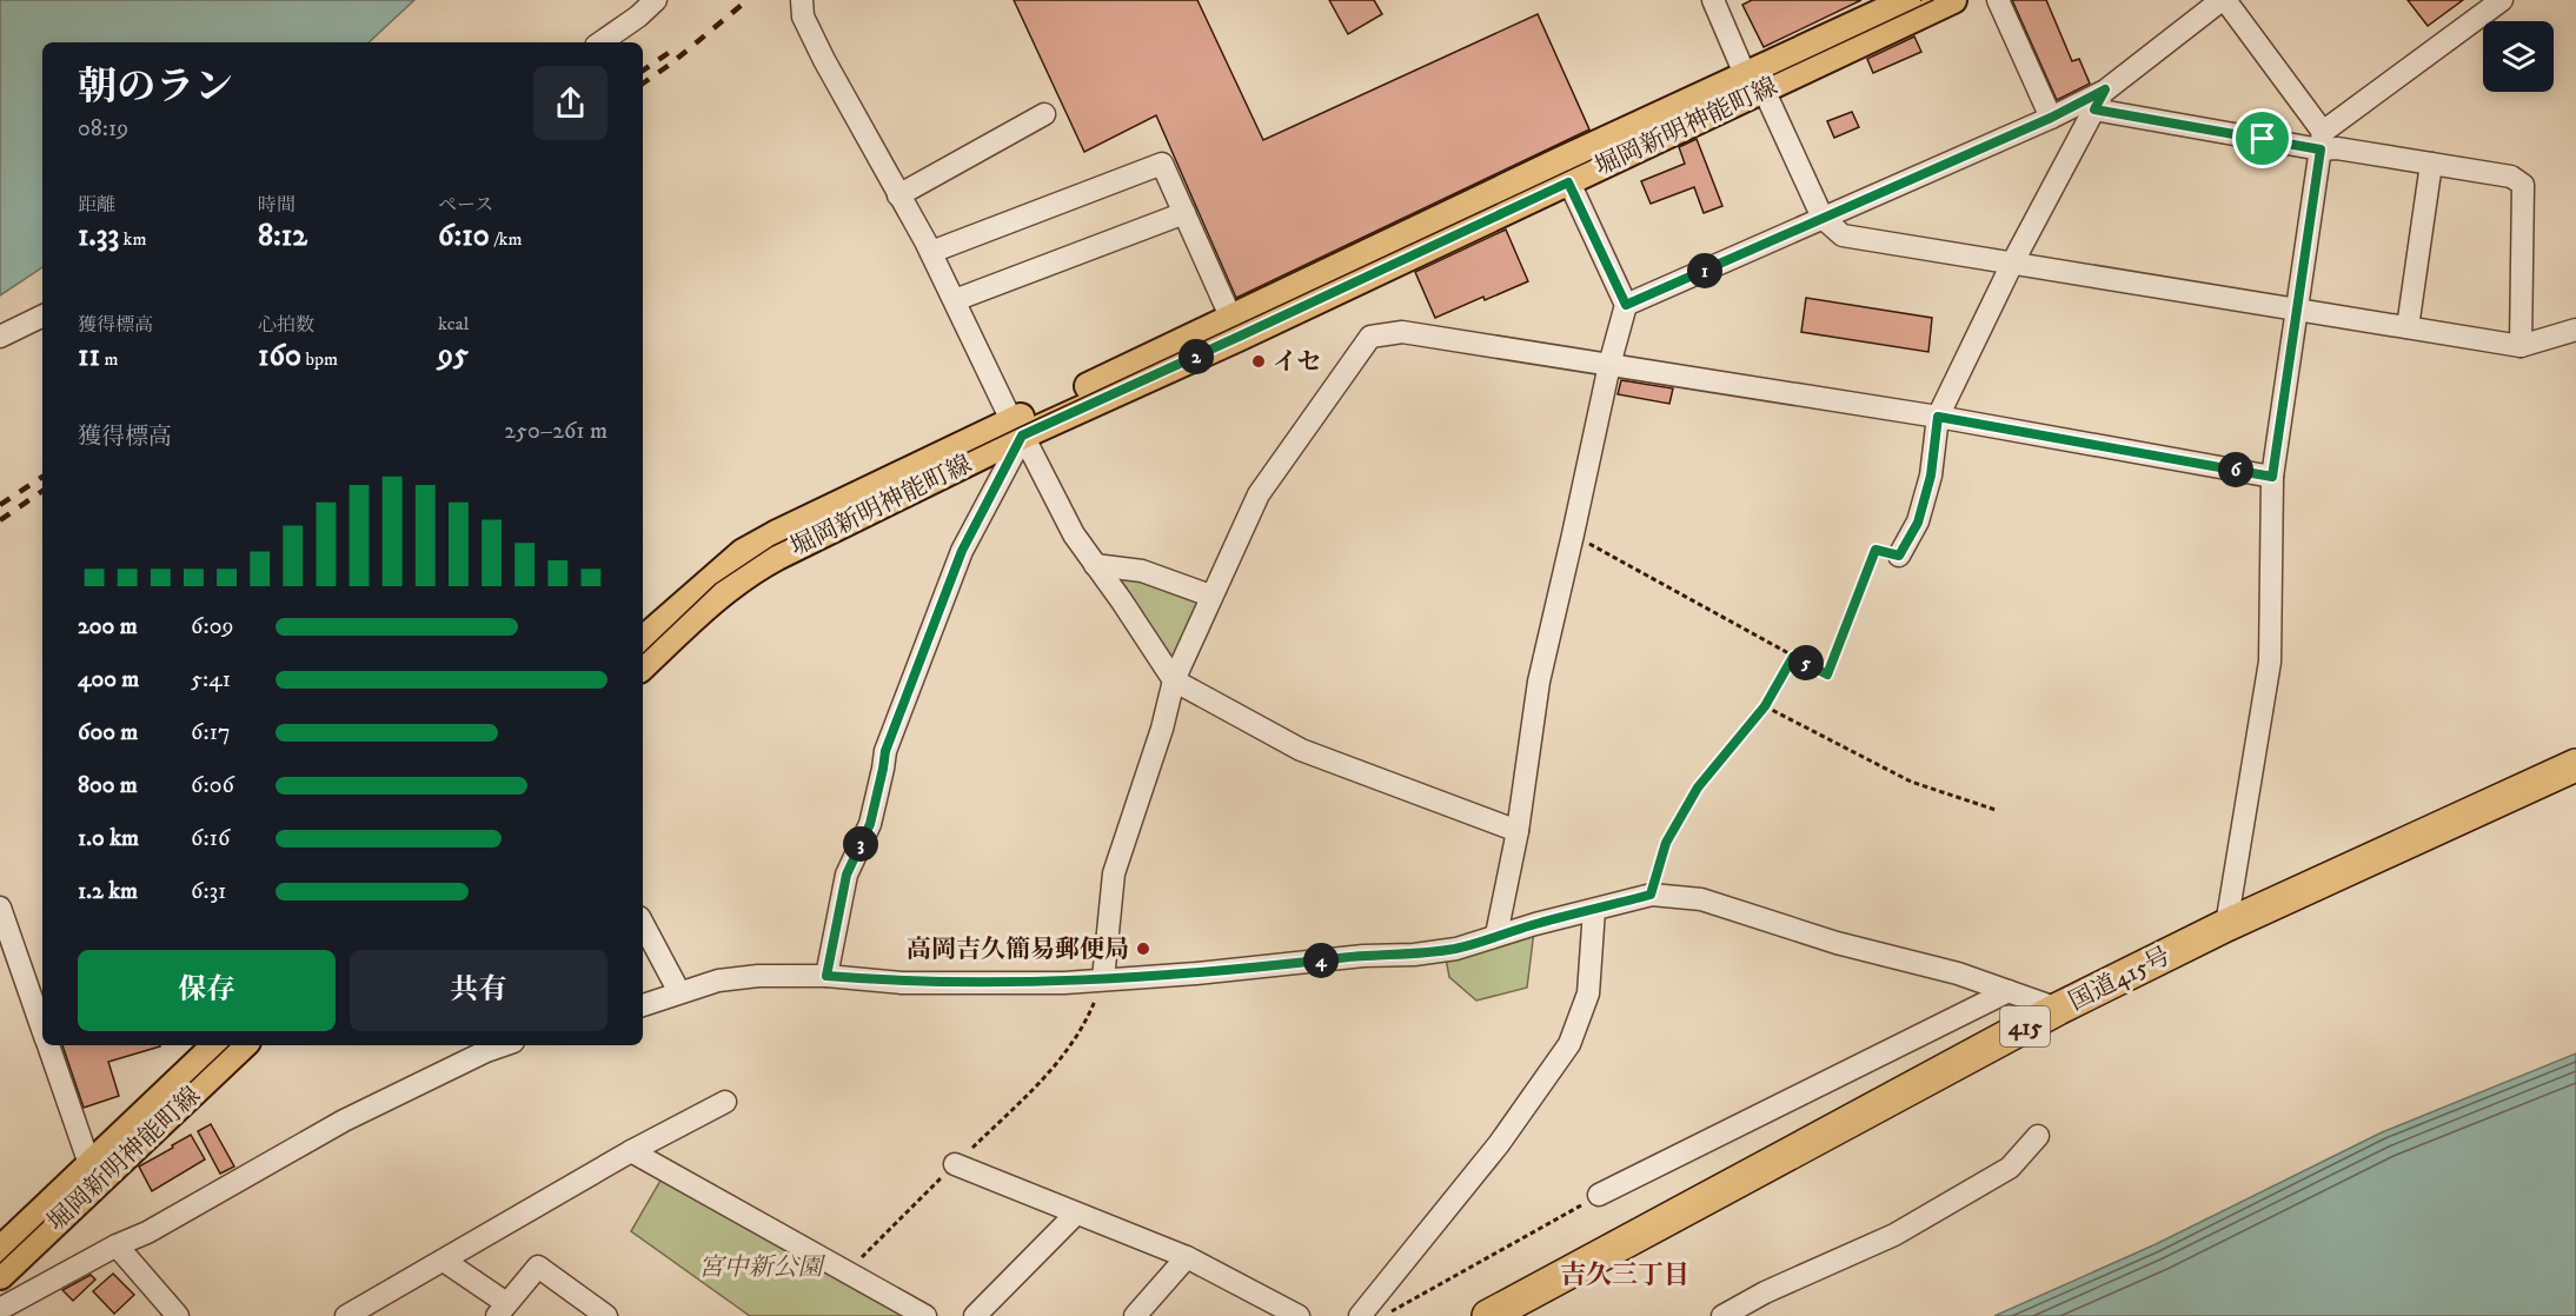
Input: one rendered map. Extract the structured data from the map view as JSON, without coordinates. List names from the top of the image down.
{
  "streets": {
    "highway": ["国道415号", "415"],
    "main road": ["堀岡新明神能町線"]
  },
  "districts": ["吉久三丁目"],
  "parks": ["宮中新公園"],
  "places": ["イセ", "高岡吉久簡易郵便局"],
  "page": {
    "heading": ["朝のラン", "08:19"],
    "stats": [
      ["距離", "1.33 km"],
      ["時間", "8:12"],
      ["ペース", "6:10 /km"],
      ["獲得標高", "11 m"],
      ["心拍数", "160 bpm"],
      ["kcal", "95"]
    ],
    "pins": [
      "1",
      "2",
      "6",
      "5",
      "3",
      "4"
    ],
    "chart": ["獲得標高", "250–261 m"],
    "list": [
      {
        "name": "200 m",
        "note": "6:09"
      },
      {
        "name": "400 m",
        "note": "5:41"
      },
      {
        "name": "600 m",
        "note": "6:17"
      },
      {
        "name": "800 m",
        "note": "6:06"
      },
      {
        "name": "1.0 km",
        "note": "6:16"
      },
      {
        "name": "1.2 km",
        "note": "6:31"
      }
    ],
    "buttons": ["保存", "共有"]
  }
}
